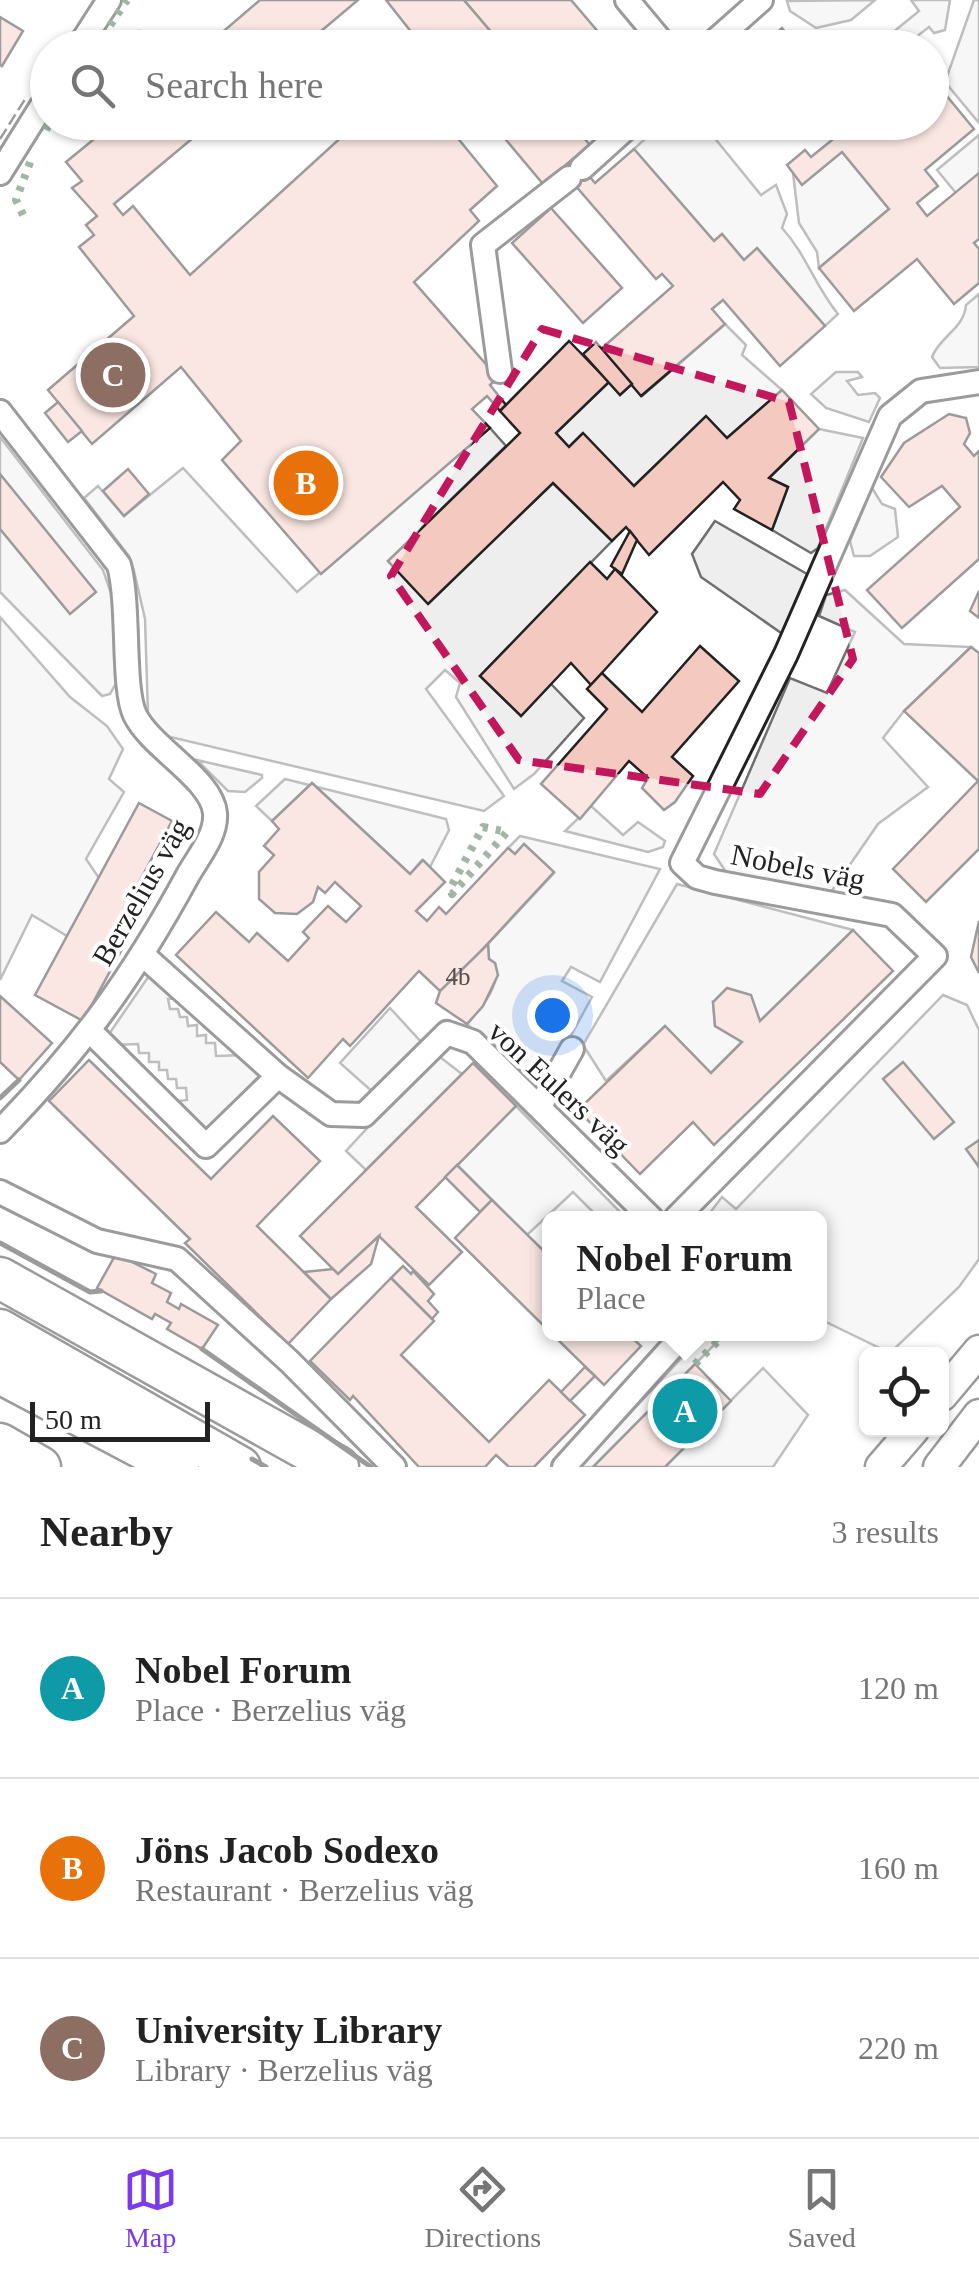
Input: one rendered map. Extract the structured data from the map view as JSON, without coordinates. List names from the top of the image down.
{
  "streets": {
    "street": ["Nobels väg", "Berzelius väg", "von Eulers väg"]
  },
  "crossings": [
    ["Berzelius väg", "von Eulers väg"]
  ],
  "house_numbers": ["4b"],
  "scale_bar": "50 m",
  "page": {
    "search": "Search here",
    "pins": ["C", "B", "A"],
    "popup": ["Nobel Forum", "Place"],
    "scale": "50 m",
    "heading": ["Nearby", "3 results"],
    "list": [
      {
        "mark": "A",
        "name": "Nobel Forum",
        "note": "Place · Berzelius väg",
        "value": "120 m"
      },
      {
        "mark": "B",
        "name": "Jöns Jacob Sodexo",
        "note": "Restaurant · Berzelius väg",
        "value": "160 m"
      },
      {
        "mark": "C",
        "name": "University Library",
        "note": "Library · Berzelius väg",
        "value": "220 m"
      }
    ],
    "nav": ["Map", "Directions", "Saved"]
  }
}
